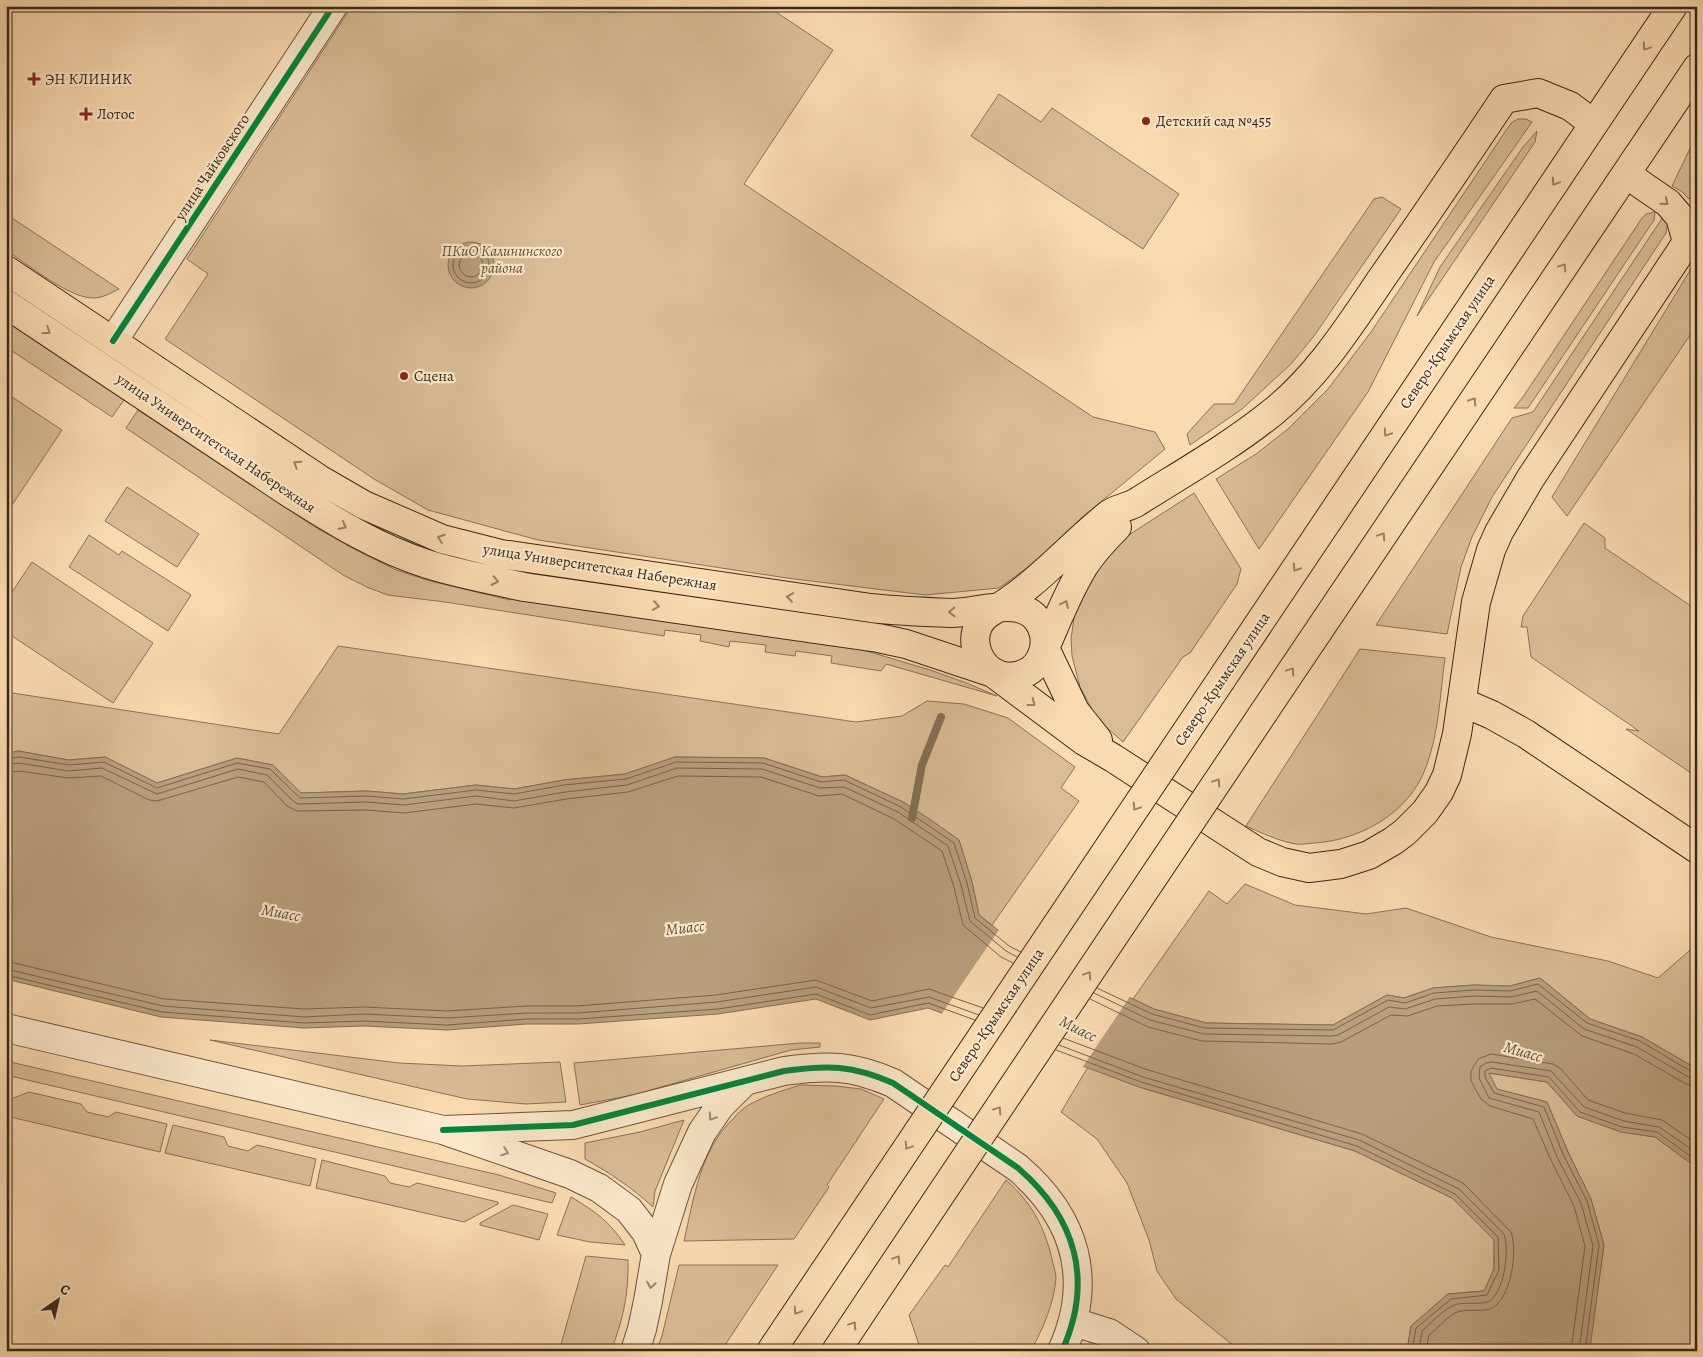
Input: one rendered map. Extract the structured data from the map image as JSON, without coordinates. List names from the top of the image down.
{
  "streets": {
    "main road": ["Северо-Крымская улица", "улица Университетская Набережная"],
    "street": ["улица Чайковского"]
  },
  "crossings": [
    ["улица Чайковского", "улица Университетская Набережная"]
  ],
  "water": ["Миасс"],
  "parks": ["ПКиО Калининского района"],
  "places": {
    "health": ["ЭН КЛИНИК", "Лотос"],
    "other": ["Детский сад №455", "Сцена"]
  },
  "north": "top right"
}
